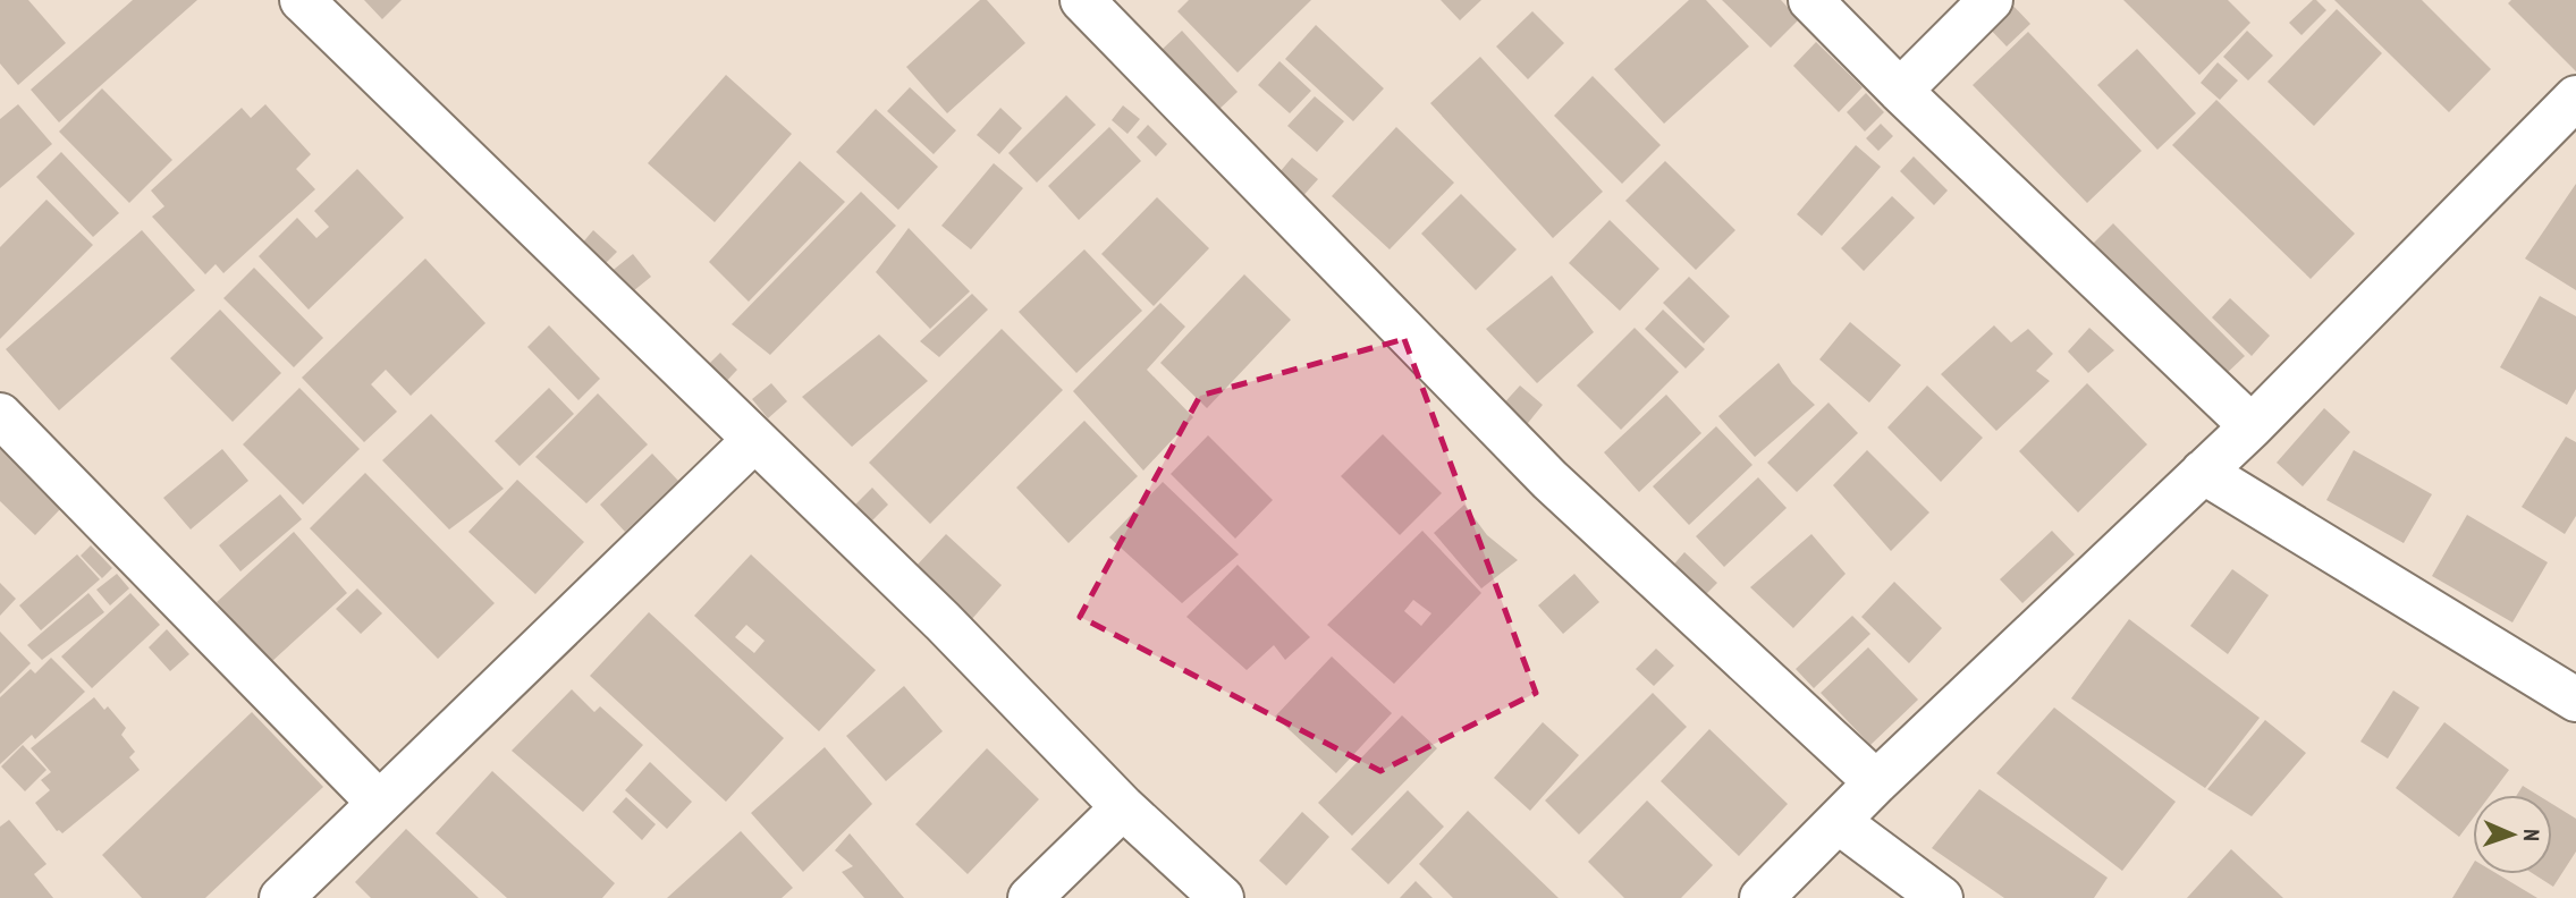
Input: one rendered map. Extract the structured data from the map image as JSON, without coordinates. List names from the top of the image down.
{
  "north": "right"
}
